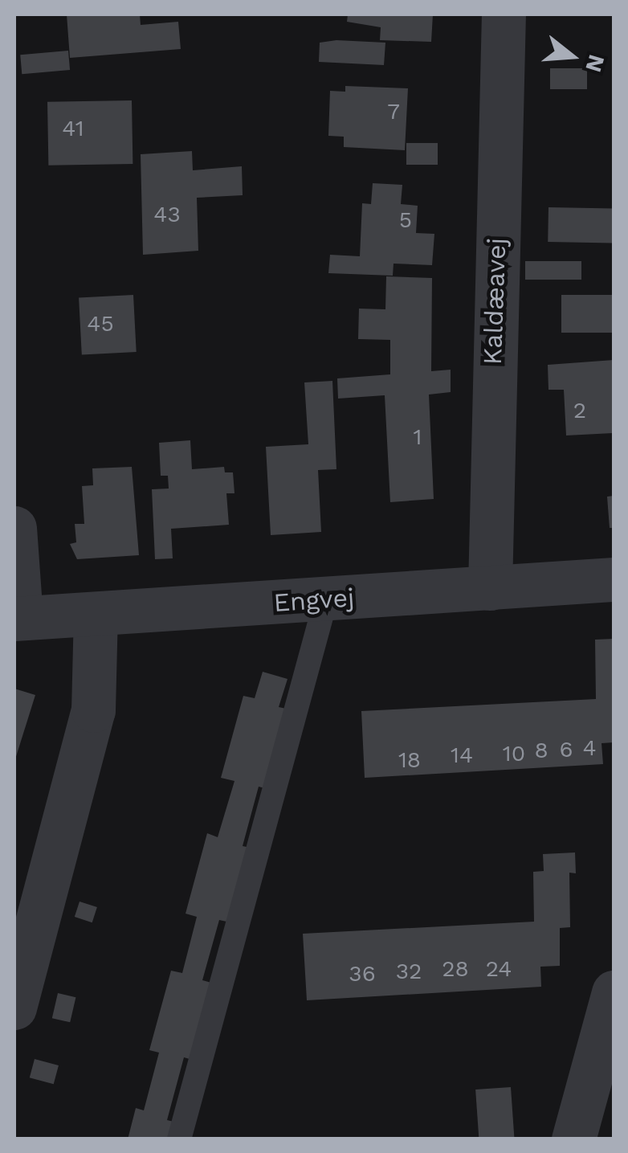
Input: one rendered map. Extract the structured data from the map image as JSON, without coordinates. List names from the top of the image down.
{
  "streets": {
    "street": ["Kaldæavej", "Engvej"]
  },
  "crossings": [
    ["Kaldæavej", "Engvej"]
  ],
  "house_numbers": [
    "7",
    "41",
    "43",
    "5",
    "45",
    "2",
    "1",
    "4",
    "6",
    "8",
    "10",
    "14",
    "18",
    "28",
    "24",
    "32",
    "36"
  ],
  "north": "right"
}
